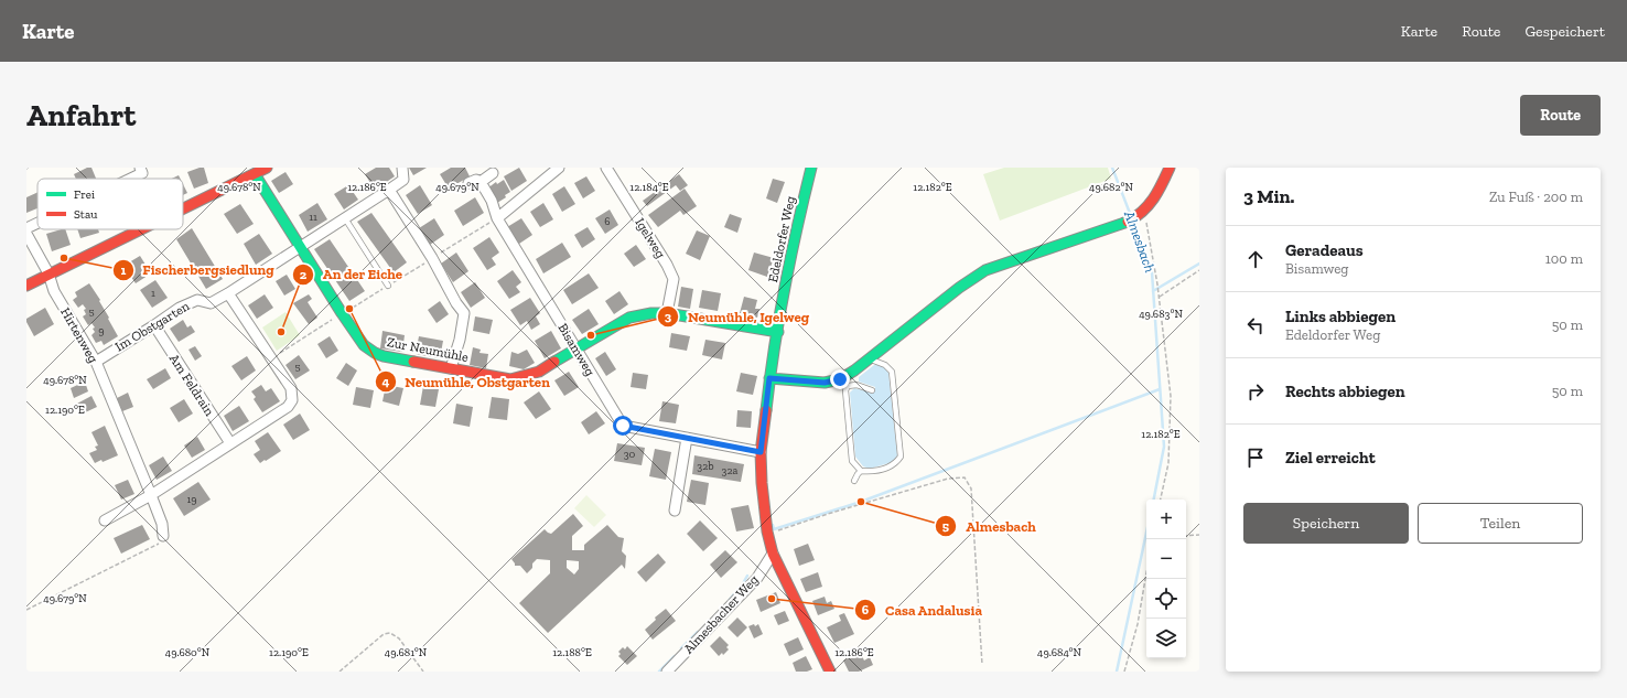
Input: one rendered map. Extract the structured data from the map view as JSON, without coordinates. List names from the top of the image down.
{
  "streets": {
    "street": [
      "Igelweg",
      "Edeldorfer Weg",
      "Im Obstgarten",
      "Hirtenweg",
      "Zur Neumühle",
      "Bisamweg",
      "Am Feldrain",
      "Almesbacher Weg"
    ]
  },
  "crossings": [
    ["Igelweg", "Zur Neumühle"],
    ["Edeldorfer Weg", "Zur Neumühle"],
    ["Edeldorfer Weg", "Bisamweg"],
    ["Edeldorfer Weg", "Almesbacher Weg"],
    ["Im Obstgarten", "Hirtenweg"],
    ["Im Obstgarten", "Zur Neumühle"],
    ["Im Obstgarten", "Am Feldrain"],
    ["Zur Neumühle", "Bisamweg"]
  ],
  "water": ["Almesbach"],
  "places": [
    "Fischerbergsiedlung",
    "Neumühle, Obstgarten",
    "An der Eiche",
    "Neumühle, Igelweg",
    "Almesbach",
    "Casa Andalusia"
  ],
  "house_numbers": [
    "11",
    "6",
    "1",
    "5",
    "9",
    "5",
    "30",
    "32b",
    "32a",
    "19"
  ],
  "legend": ["Frei", "Stau"],
  "page": {
    "header": "Karte",
    "nav": ["Karte", "Route", "Gespeichert"],
    "buttons": [
      "Route",
      ["Speichern", "Teilen"]
    ],
    "title": "Anfahrt",
    "heading": ["3 Min.", "Zu Fuß · 200 m"],
    "list": [
      ["Geradeaus", "Bisamweg", "100 m"],
      ["Links abbiegen", "Edeldorfer Weg", "50 m"],
      ["Rechts abbiegen", "50 m"],
      "Ziel erreicht"
    ],
    "map_buttons": ["+", "−"]
  },
  "coordinates": [
    "49.678°N",
    "12.186°E",
    "49.679°N",
    "12.184°E",
    "12.182°E",
    "49.682°N",
    "49.683°N",
    "12.190°E",
    "49.680°N",
    "49.681°N",
    "12.188°E",
    "49.684°N"
  ]
}
